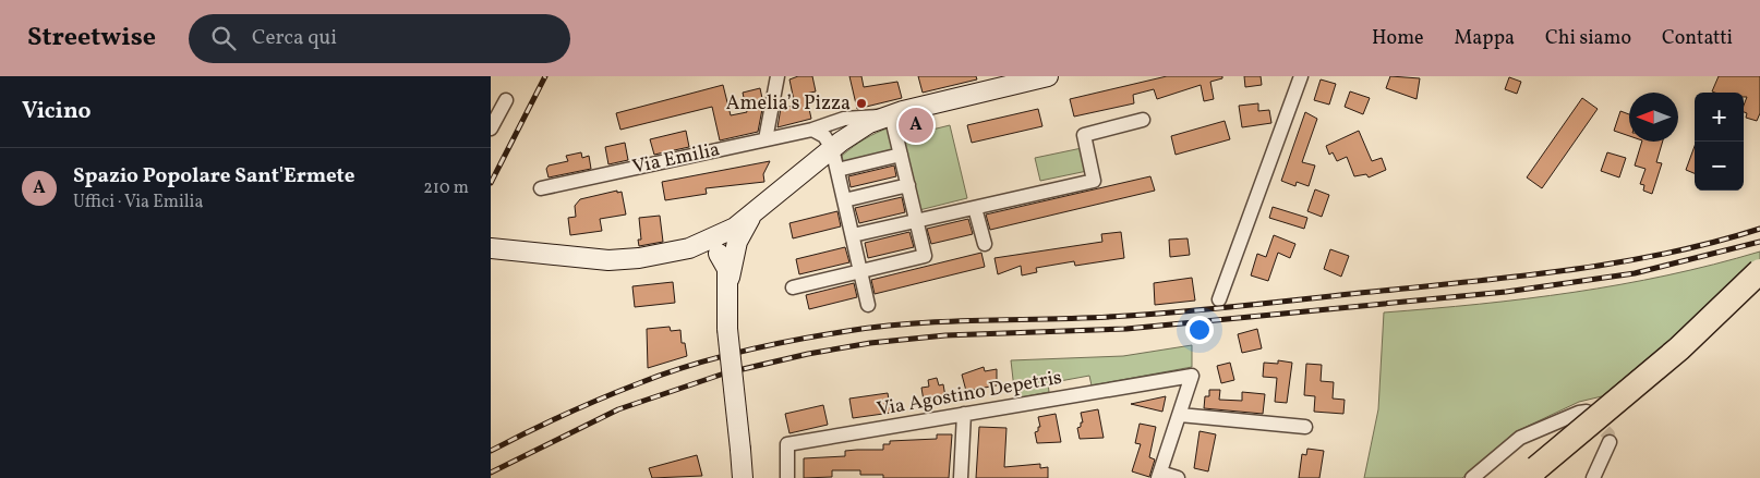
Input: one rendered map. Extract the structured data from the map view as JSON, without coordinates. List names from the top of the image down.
{
  "streets": {
    "main road": ["Via Emilia"],
    "street": ["Via Agostino Depetris"]
  },
  "places": ["Amelia’s Pizza"],
  "north": "left",
  "page": {
    "header": "Streetwise",
    "search": "Cerca qui",
    "nav": [
      "Home",
      "Mappa",
      "Chi siamo",
      "Contatti"
    ],
    "heading": "Vicino",
    "map_buttons": ["+", "−"],
    "pins": "A",
    "list": [
      {
        "mark": "A",
        "name": "Spazio Popolare Sant'Ermete",
        "note": "Uffici · Via Emilia",
        "value": "210 m"
      }
    ]
  }
}
